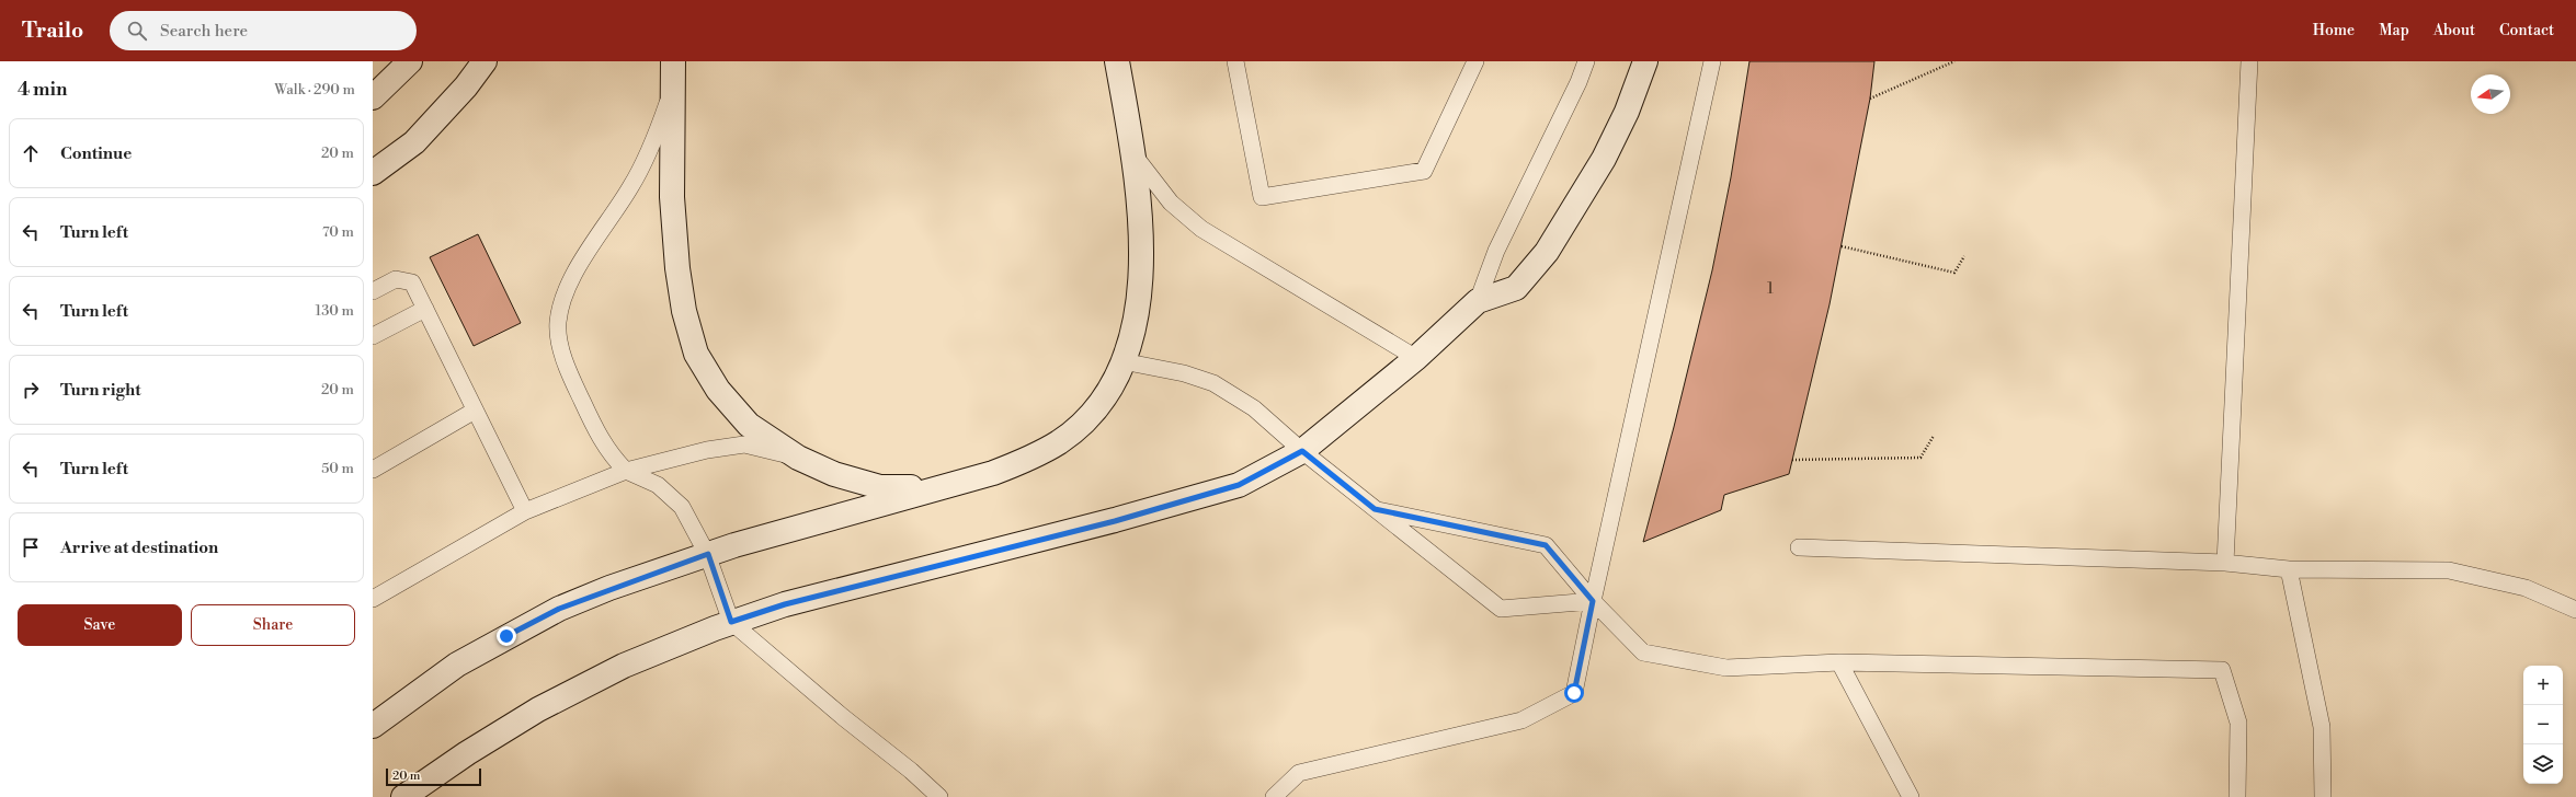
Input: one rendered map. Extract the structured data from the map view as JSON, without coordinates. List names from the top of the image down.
{
  "house_numbers": ["1"],
  "scale_bar": "20 m",
  "north": "left",
  "page": {
    "header": "Trailo",
    "search": "Search here",
    "nav": [
      "Home",
      "Map",
      "About",
      "Contact"
    ],
    "heading": ["4 min", "Walk · 290 m"],
    "list": [
      ["Continue", "20 m"],
      ["Turn left", "70 m"],
      ["Turn left", "130 m"],
      ["Turn right", "20 m"],
      ["Turn left", "50 m"],
      "Arrive at destination"
    ],
    "buttons": ["Save", "Share"],
    "map_buttons": ["+", "−"],
    "scale": "20 m"
  }
}
